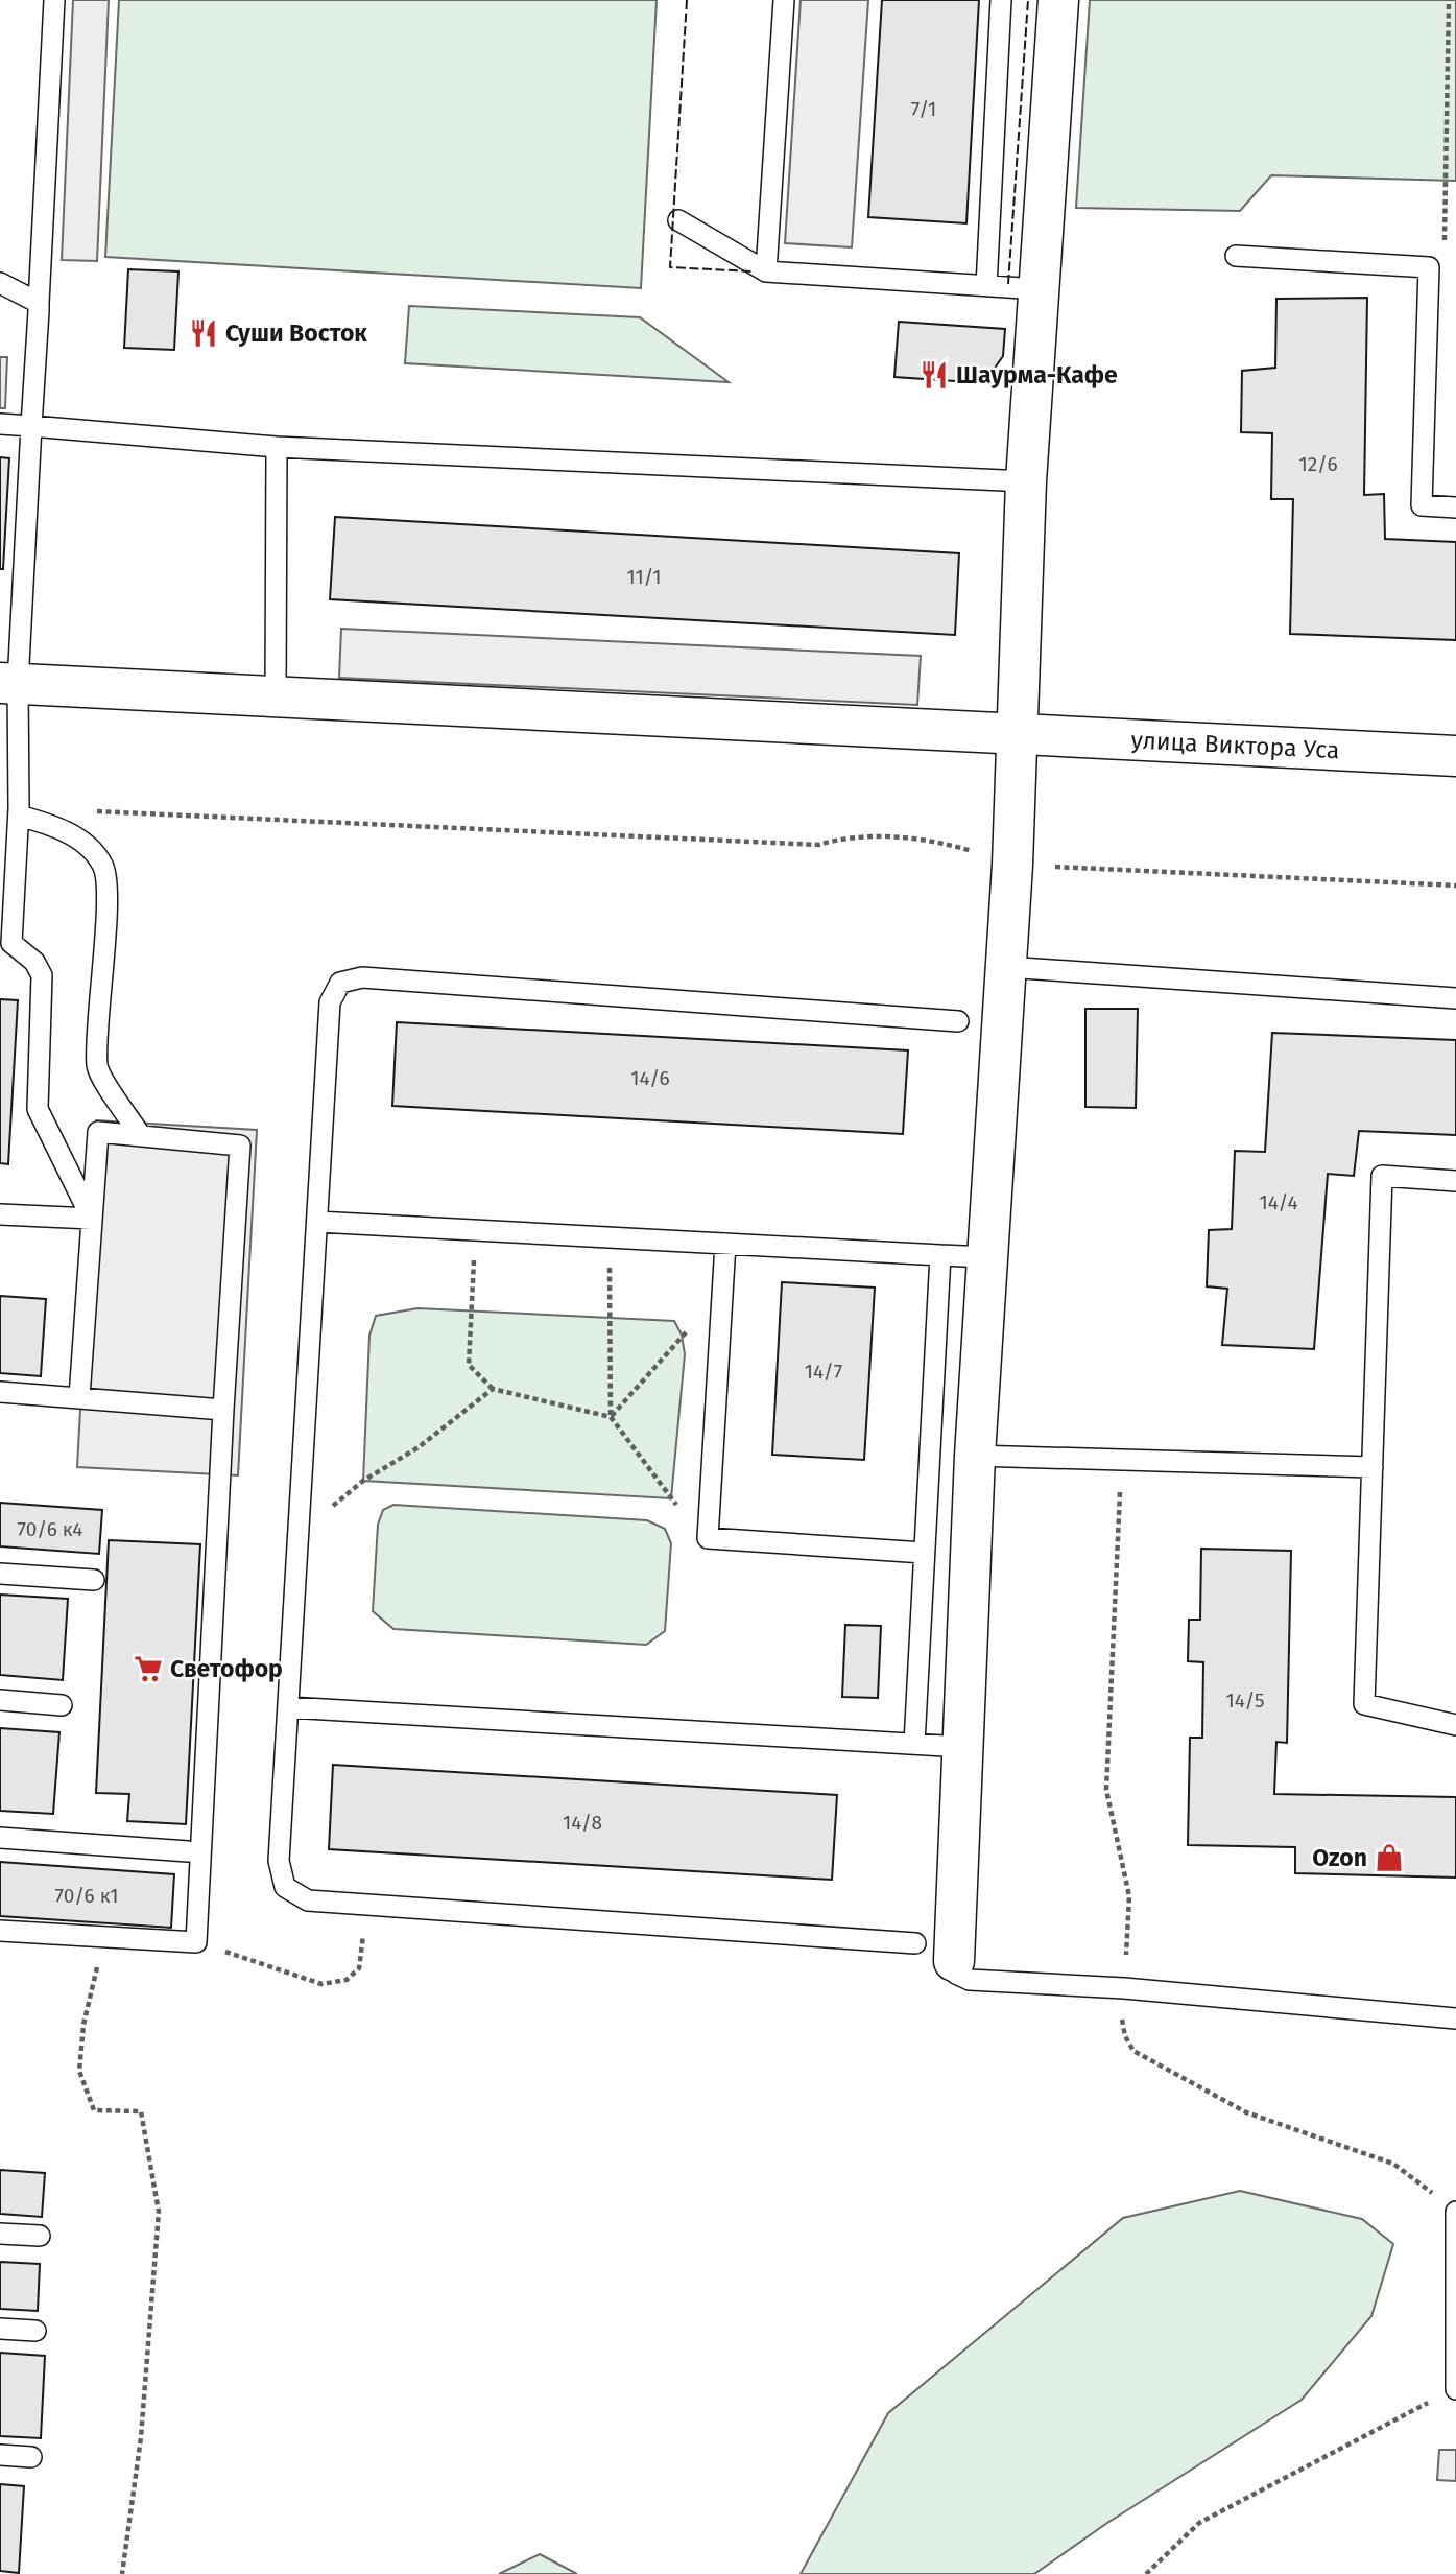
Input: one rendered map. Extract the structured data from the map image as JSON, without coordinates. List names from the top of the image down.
{
  "streets": {
    "street": ["улица Виктора Уса"]
  },
  "places": {
    "restaurant": ["Суши Восток", "Шаурма-Кафе"],
    "supermarket": ["Светофор"],
    "shop": ["Ozon"]
  },
  "house_numbers": [
    "7/1",
    "12/6",
    "11/1",
    "14/6",
    "14/4",
    "14/7",
    "70/6 к4",
    "14/5",
    "14/8",
    "70/6 к1"
  ]
}
